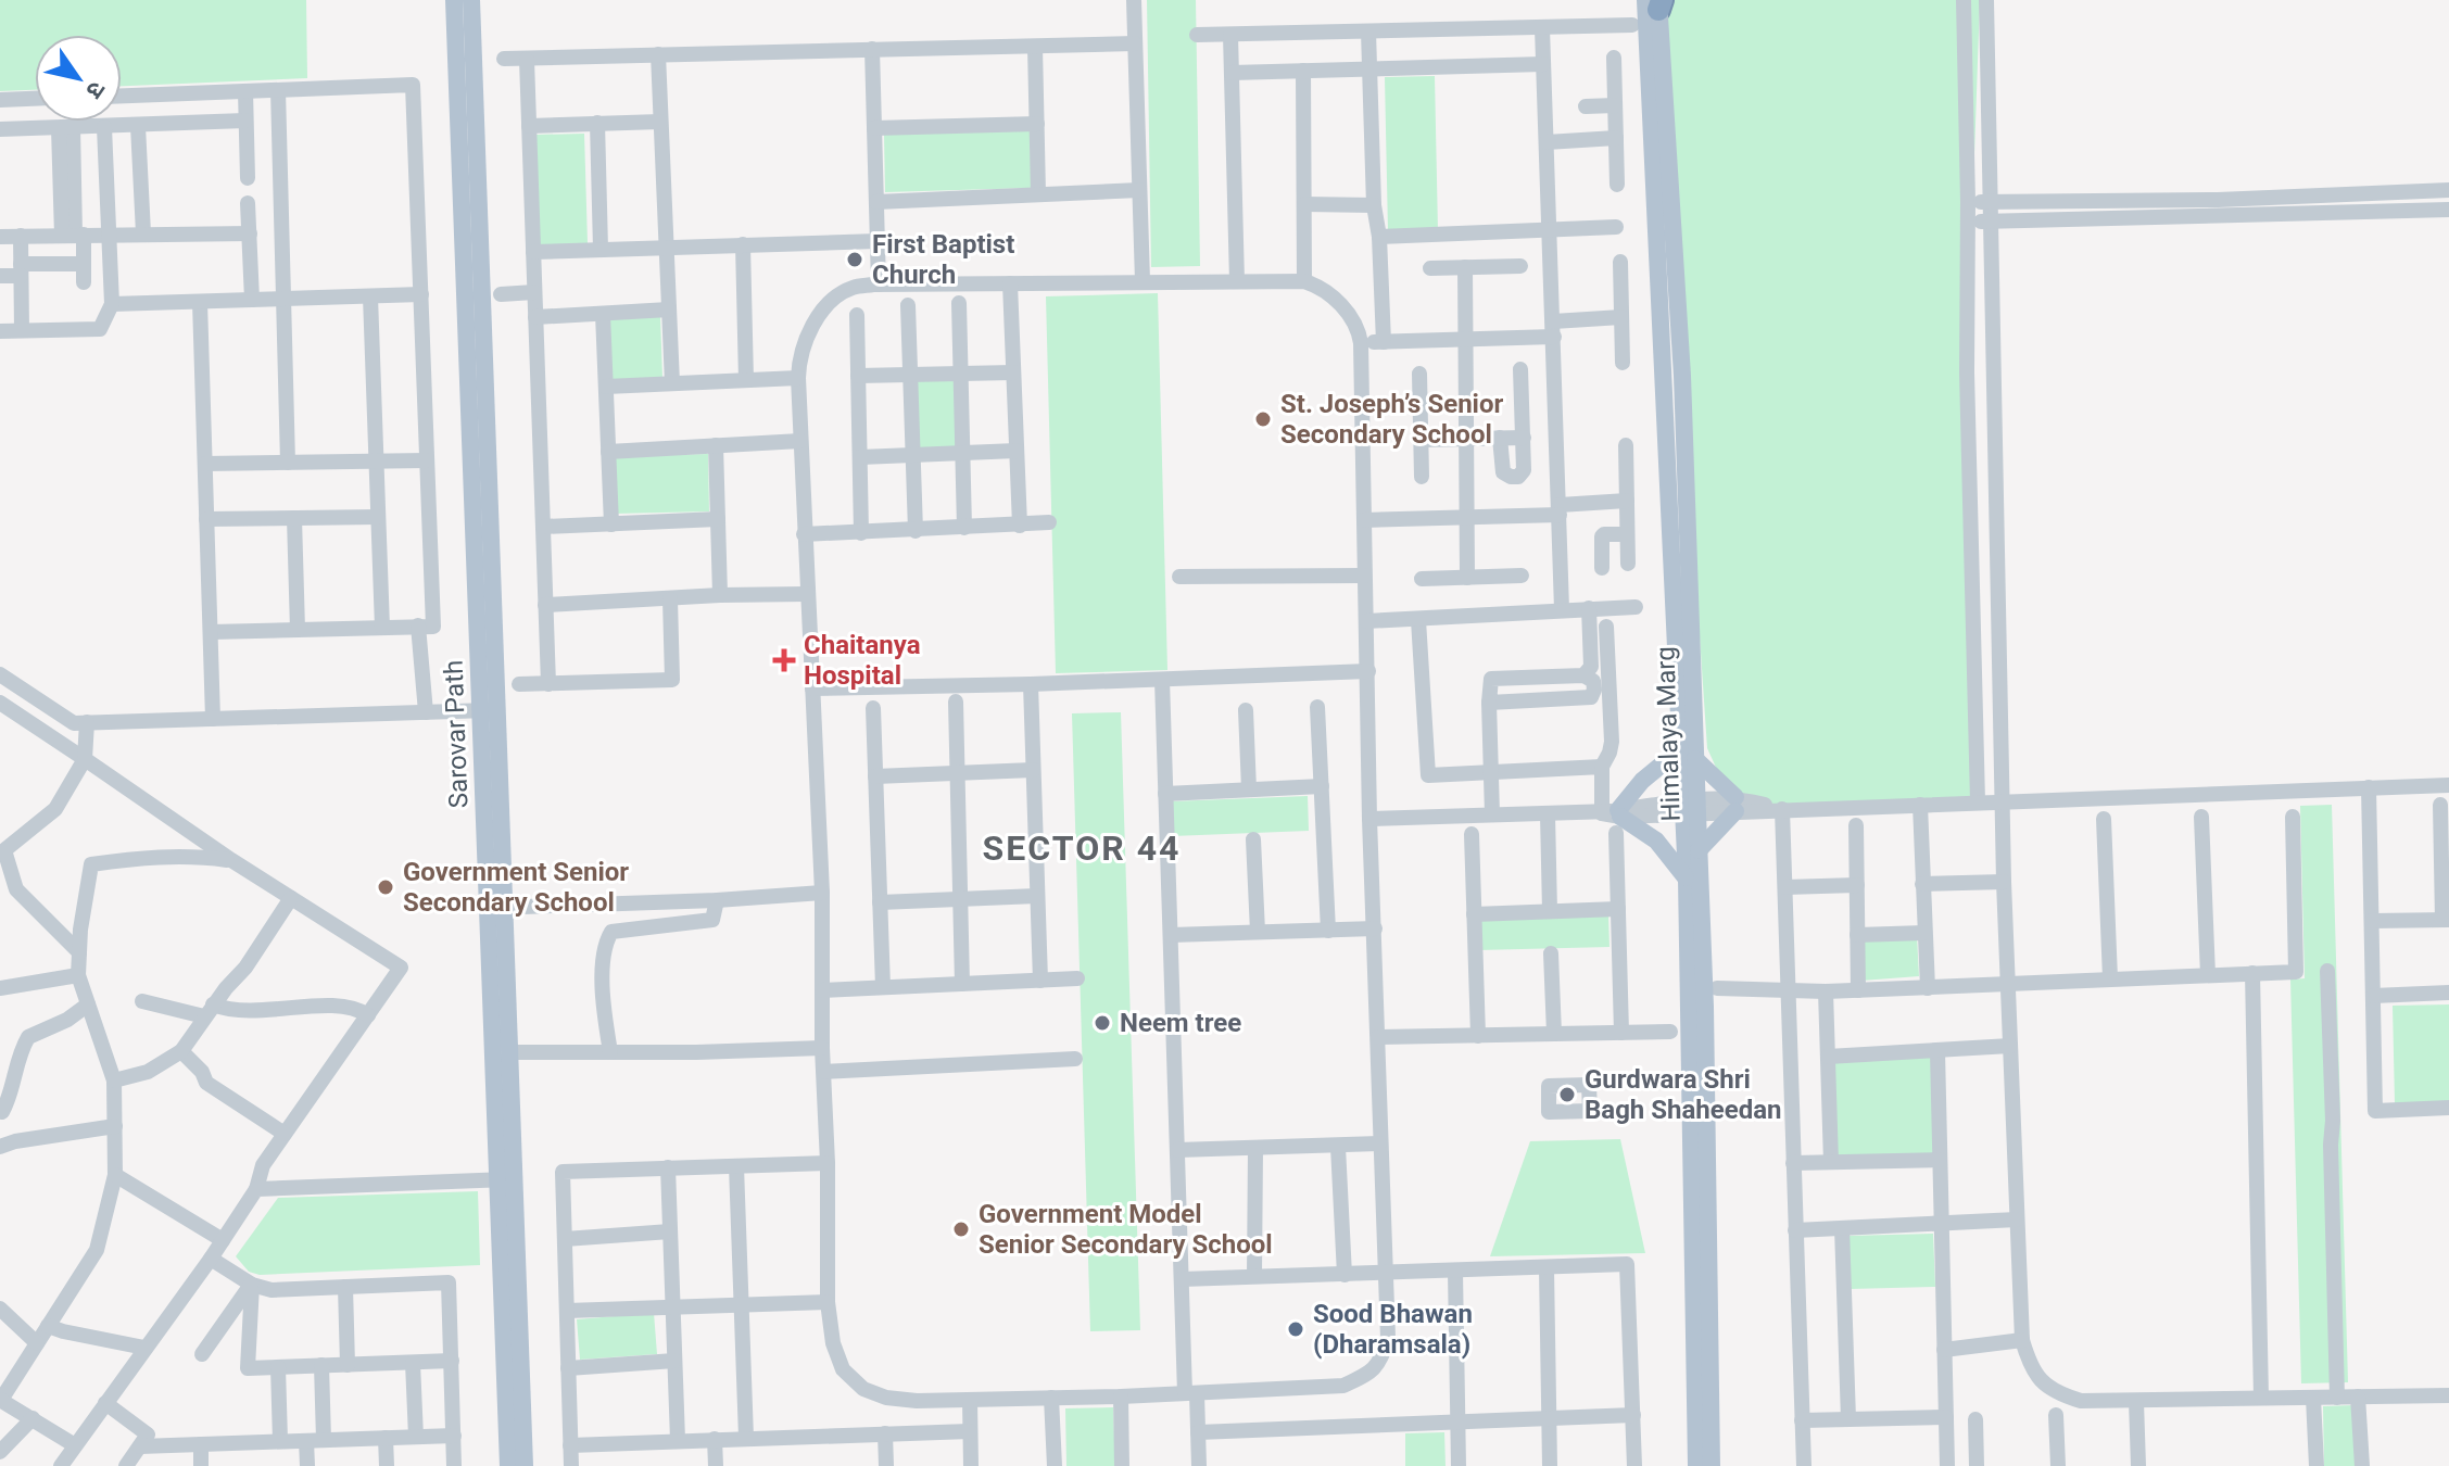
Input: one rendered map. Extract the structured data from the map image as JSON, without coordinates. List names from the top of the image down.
{
  "streets": {
    "main road": ["Sarovar Path", "Himalaya Marg"]
  },
  "districts": ["SECTOR 44"],
  "places": {
    "other": [
      "First Baptist Church",
      "St. Joseph’s Senior Secondary School",
      "Government Senior Secondary School",
      "Neem tree",
      "Gurdwara Shri Bagh Shaheedan",
      "Government Model Senior Secondary School",
      "Sood Bhawan (Dharamsala)"
    ],
    "health": ["Chaitanya Hospital"]
  },
  "north": "bottom right"
}
